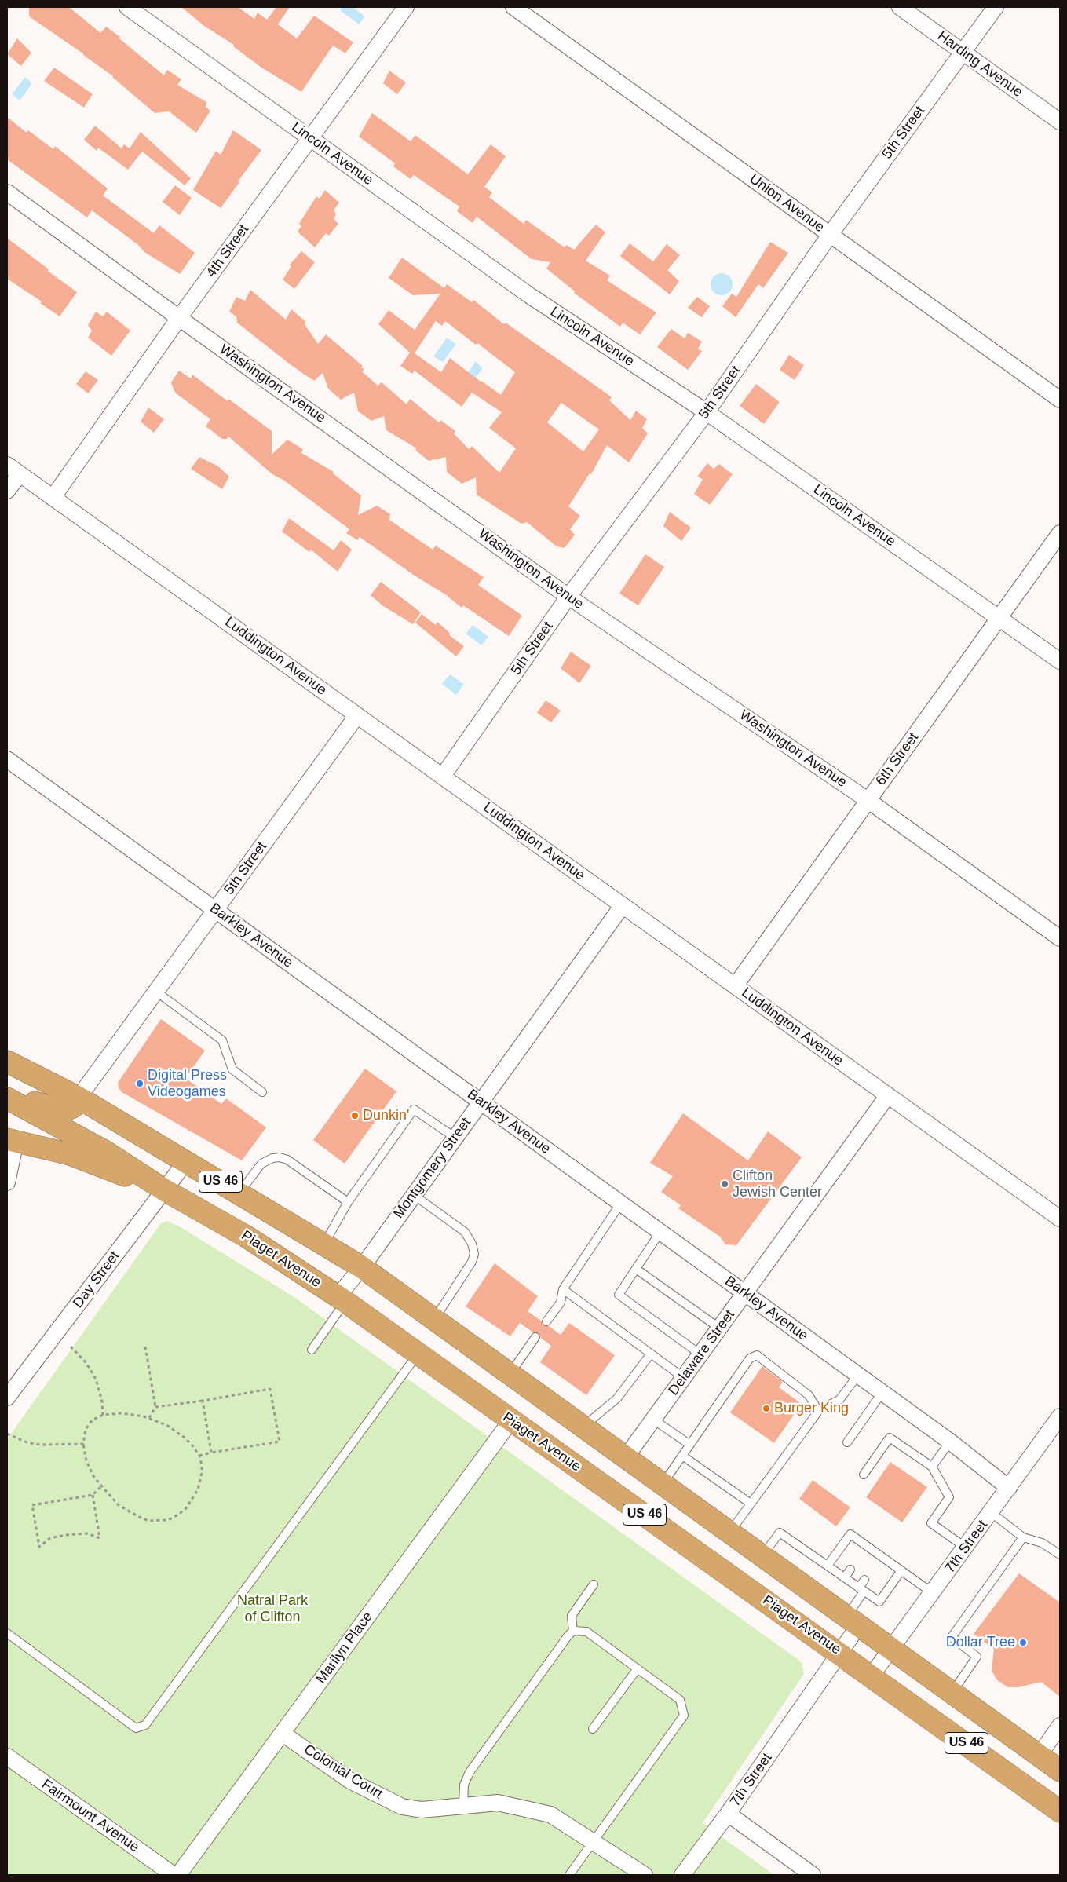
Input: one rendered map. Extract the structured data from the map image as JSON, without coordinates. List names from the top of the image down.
{
  "streets": {
    "highway": ["US 46", "Piaget Avenue"],
    "street": [
      "Harding Avenue",
      "5th Street",
      "Lincoln Avenue",
      "Union Avenue",
      "4th Street",
      "Washington Avenue",
      "Luddington Avenue",
      "6th Street",
      "Barkley Avenue",
      "Montgomery Street",
      "Day Street",
      "Delaware Street",
      "7th Street",
      "Marilyn Place",
      "Colonial Court",
      "Fairmount Avenue"
    ]
  },
  "crossings": [
    ["Harding Avenue", "5th Street"],
    ["5th Street", "Lincoln Avenue"],
    ["5th Street", "Union Avenue"],
    ["5th Street", "Washington Avenue"],
    ["5th Street", "Luddington Avenue"],
    ["5th Street", "Barkley Avenue"],
    ["5th Street", "US 46"],
    ["Lincoln Avenue", "4th Street"],
    ["Lincoln Avenue", "6th Street"],
    ["4th Street", "Washington Avenue"],
    ["4th Street", "Luddington Avenue"],
    ["Washington Avenue", "6th Street"],
    ["Luddington Avenue", "6th Street"],
    ["Luddington Avenue", "Montgomery Street"],
    ["Luddington Avenue", "Delaware Street"],
    ["Barkley Avenue", "Montgomery Street"],
    ["Barkley Avenue", "Delaware Street"],
    ["Barkley Avenue", "7th Street"],
    ["Montgomery Street", "US 46"],
    ["Montgomery Street", "Piaget Avenue"],
    ["US 46", "Day Street"],
    ["US 46", "Delaware Street"],
    ["US 46", "7th Street"],
    ["Piaget Avenue", "Day Street"],
    ["Piaget Avenue", "7th Street"],
    ["Piaget Avenue", "Marilyn Place"],
    ["Marilyn Place", "Colonial Court"]
  ],
  "parks": ["Natral Park of Clifton"],
  "places": [
    "Digital Press Videogames",
    "Dunkin'",
    "Clifton Jewish Center",
    "Burger King",
    "Dollar Tree"
  ]
}
